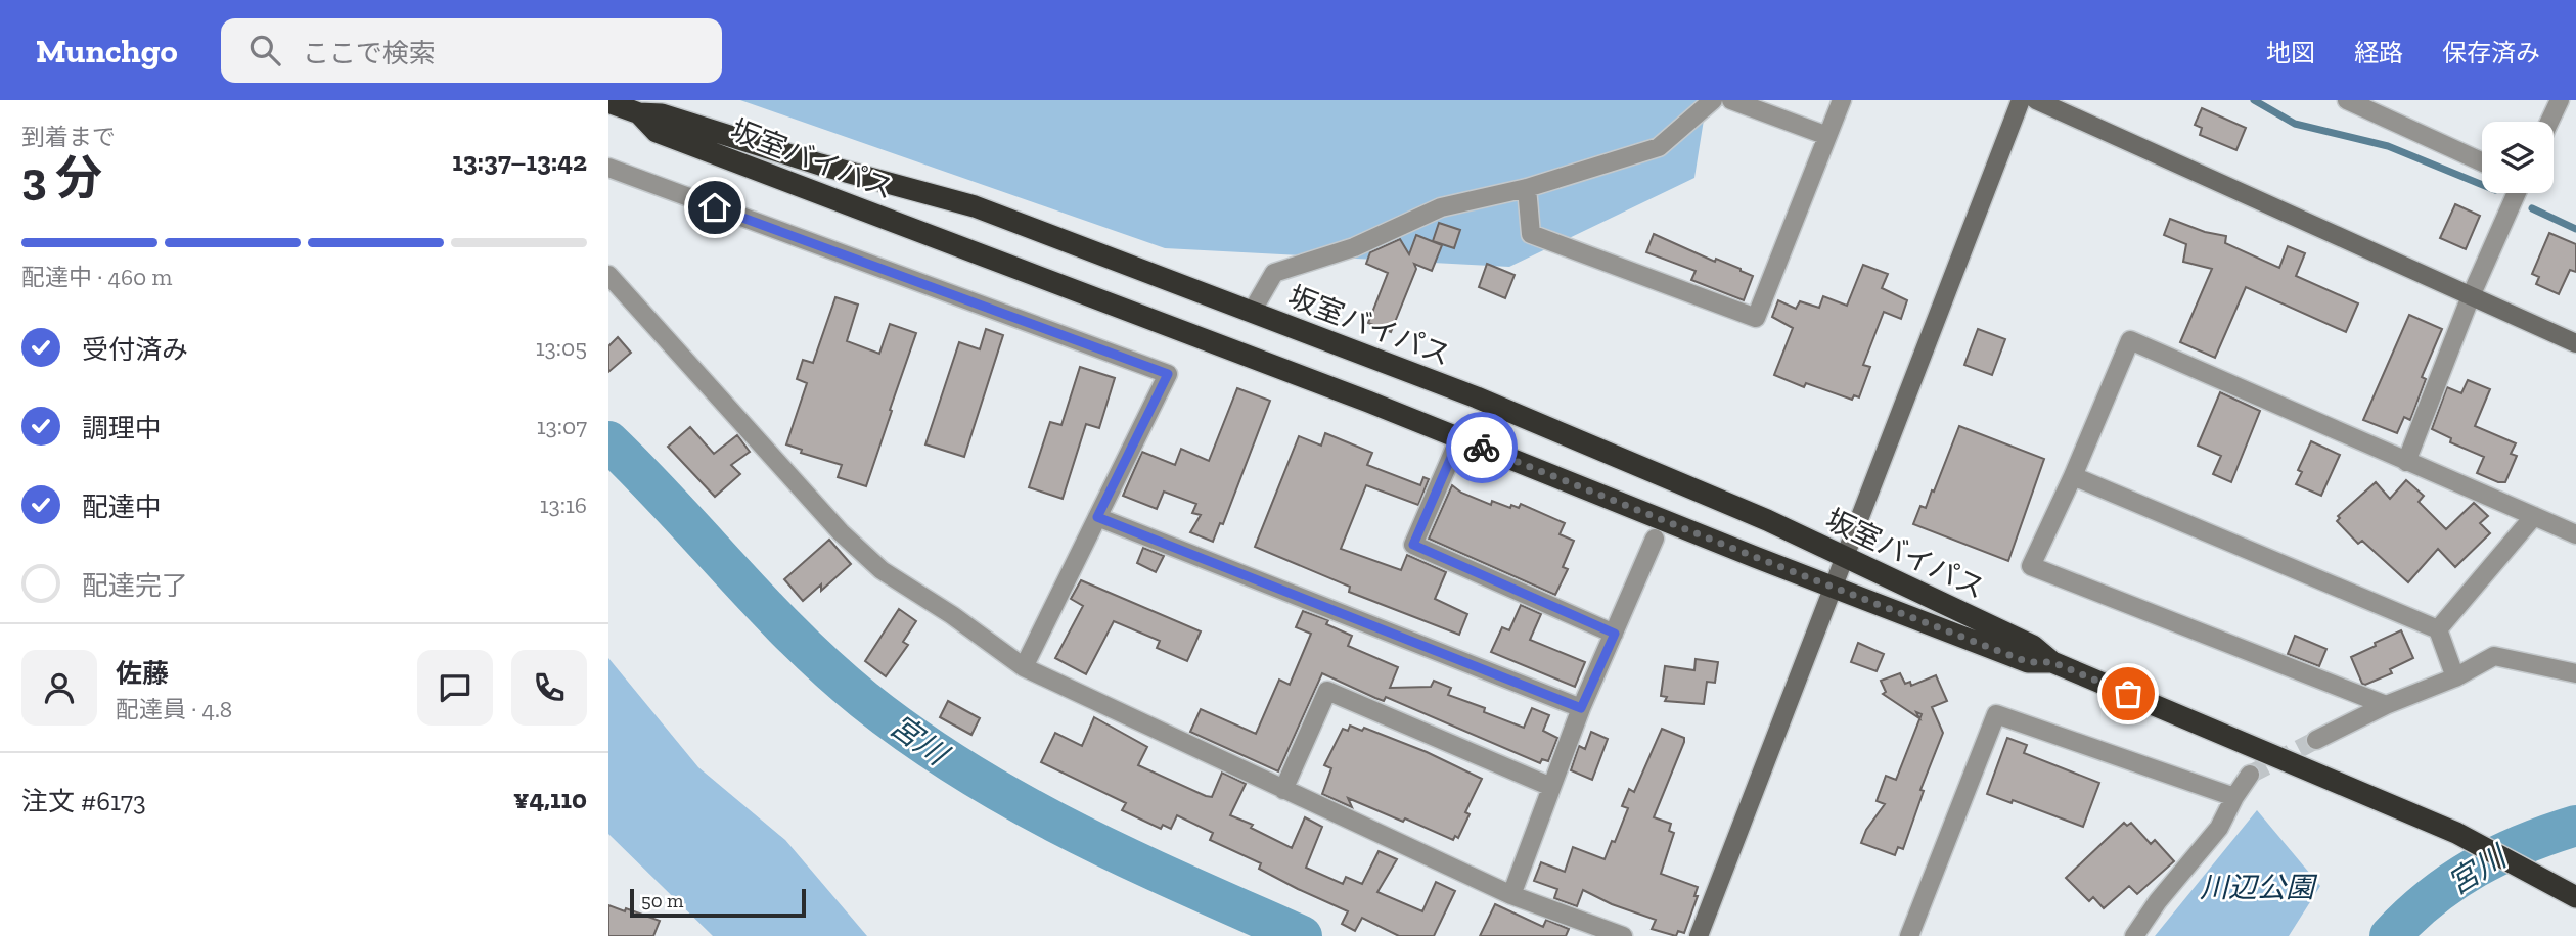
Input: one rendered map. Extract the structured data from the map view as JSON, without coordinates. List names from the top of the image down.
{
  "streets": {
    "highway": ["坂室バイパス"]
  },
  "water": ["宮川"],
  "parks": ["川辺公園"],
  "scale_bar": "50 m",
  "page": {
    "header": "Munchgo",
    "search": "ここで検索",
    "nav": ["地図", "経路", "保存済み"],
    "heading": ["3 分", "到着まで", "13:37–13:42"],
    "panel": [
      "佐藤",
      "配達員 · 4.8",
      "注文 #6173",
      "¥4,110"
    ],
    "bar": "配達中 · 460 m",
    "list": [
      ["受付済み", "13:05"],
      ["調理中", "13:07"],
      ["配達中", "13:16"],
      "配達完了"
    ],
    "scale": "50 m"
  }
}
